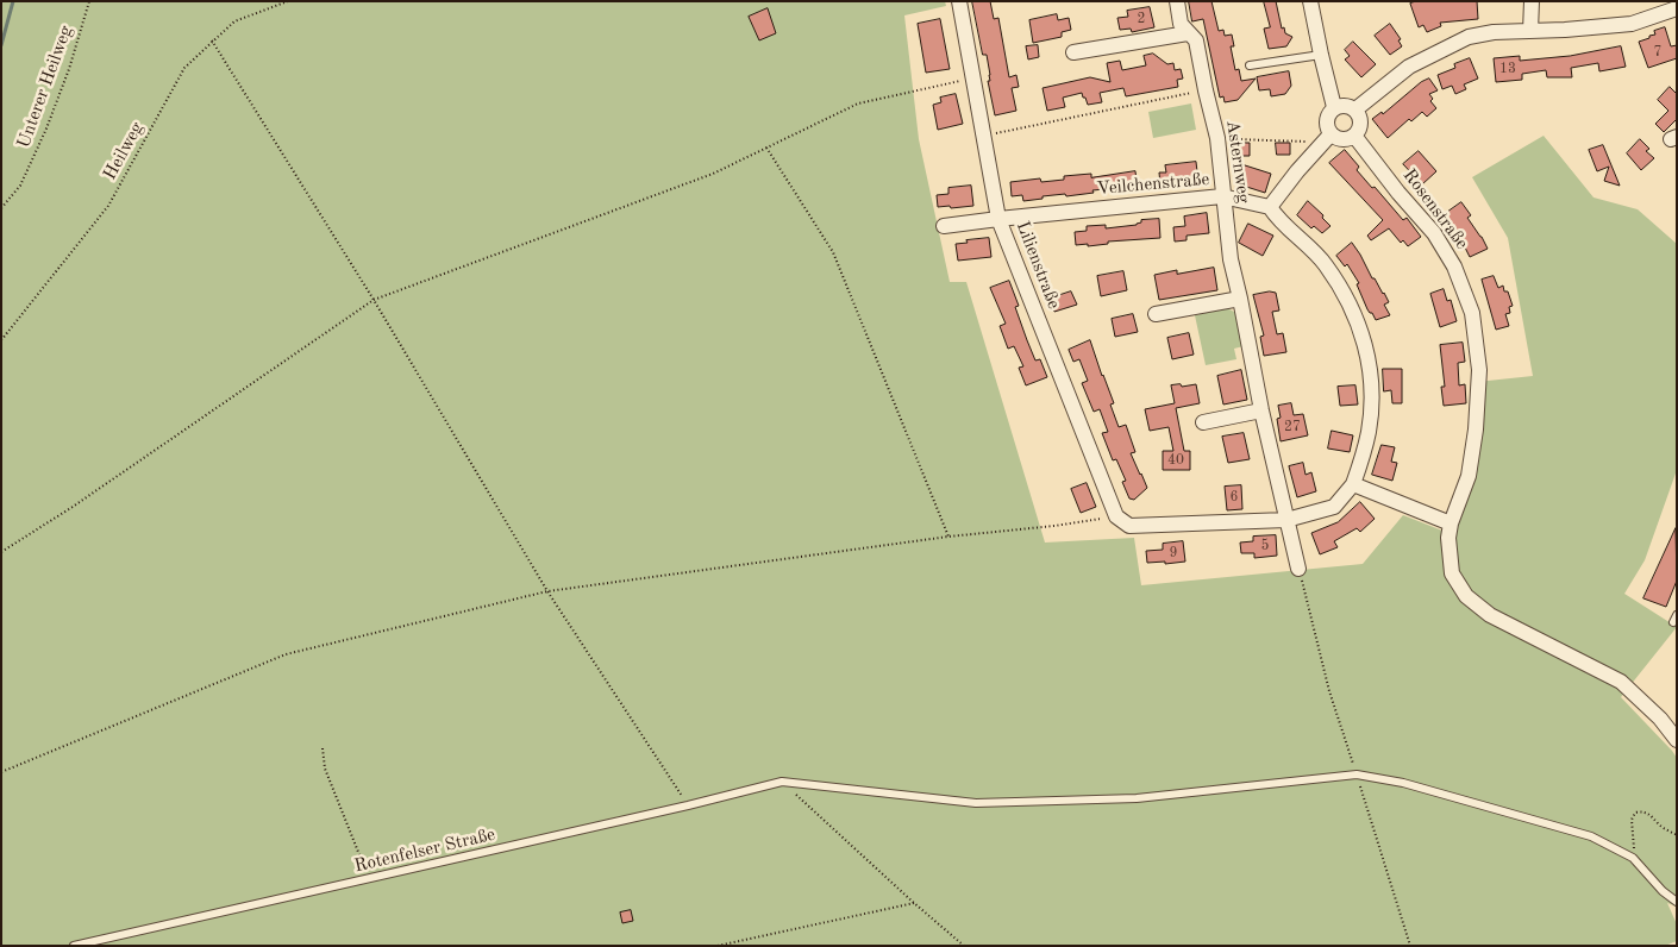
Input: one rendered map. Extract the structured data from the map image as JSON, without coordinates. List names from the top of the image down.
{
  "streets": {
    "street": [
      "Asternweg",
      "Veilchenstraße",
      "Rosenstraße",
      "Lilienstraße"
    ],
    "lane": ["Rotenfelser Straße"],
    "path": ["Unterer Heilweg", "Heilweg"]
  },
  "crossings": [
    ["Asternweg", "Veilchenstraße"],
    ["Veilchenstraße", "Lilienstraße"]
  ],
  "house_numbers": [
    "2",
    "7",
    "13",
    "27",
    "40",
    "6",
    "5",
    "9"
  ]
}
